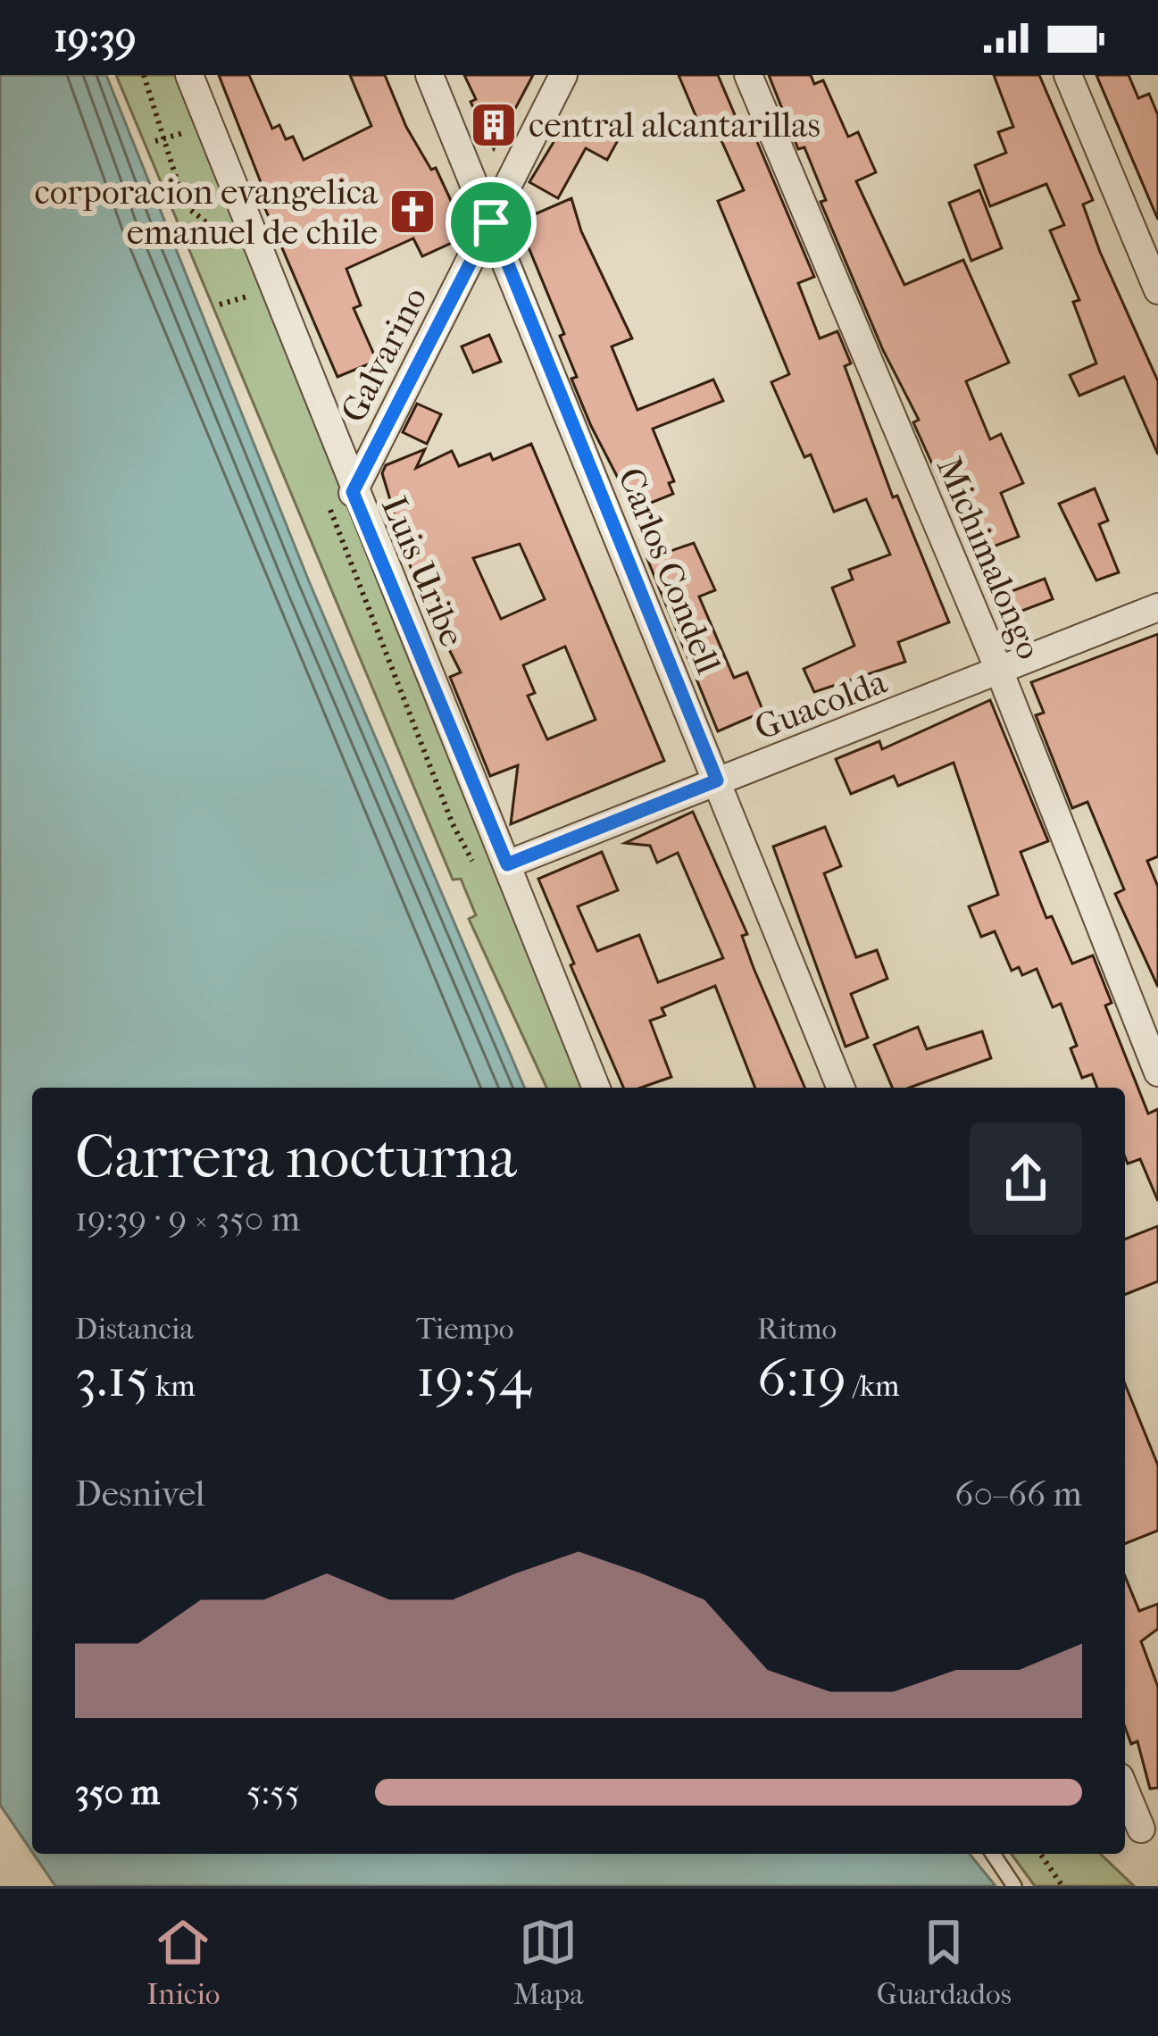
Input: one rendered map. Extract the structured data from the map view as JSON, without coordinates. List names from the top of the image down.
{
  "streets": {
    "street": [
      "Galvarino",
      "Michimalongo",
      "Carlos Condell",
      "Luis Uribe",
      "Guacolda"
    ]
  },
  "crossings": [
    ["Galvarino", "Carlos Condell"],
    ["Galvarino", "Luis Uribe"],
    ["Michimalongo", "Guacolda"],
    ["Carlos Condell", "Guacolda"],
    ["Luis Uribe", "Guacolda"]
  ],
  "places": {
    "building": ["central alcantarillas"],
    "church": ["corporacion evangelica emanuel de chile"]
  },
  "page": {
    "status": "19:39",
    "heading": ["Carrera nocturna", "19:39 · 9 × 350 m"],
    "stats": [
      ["Distancia", "3.15 km"],
      ["Tiempo", "19:54"],
      ["Ritmo", "6:19 /km"]
    ],
    "chart": ["Desnivel", "60–66 m"],
    "list": [
      {
        "name": "350 m",
        "note": "5:55"
      }
    ],
    "tabs": ["Inicio", "Mapa", "Guardados"]
  }
}
